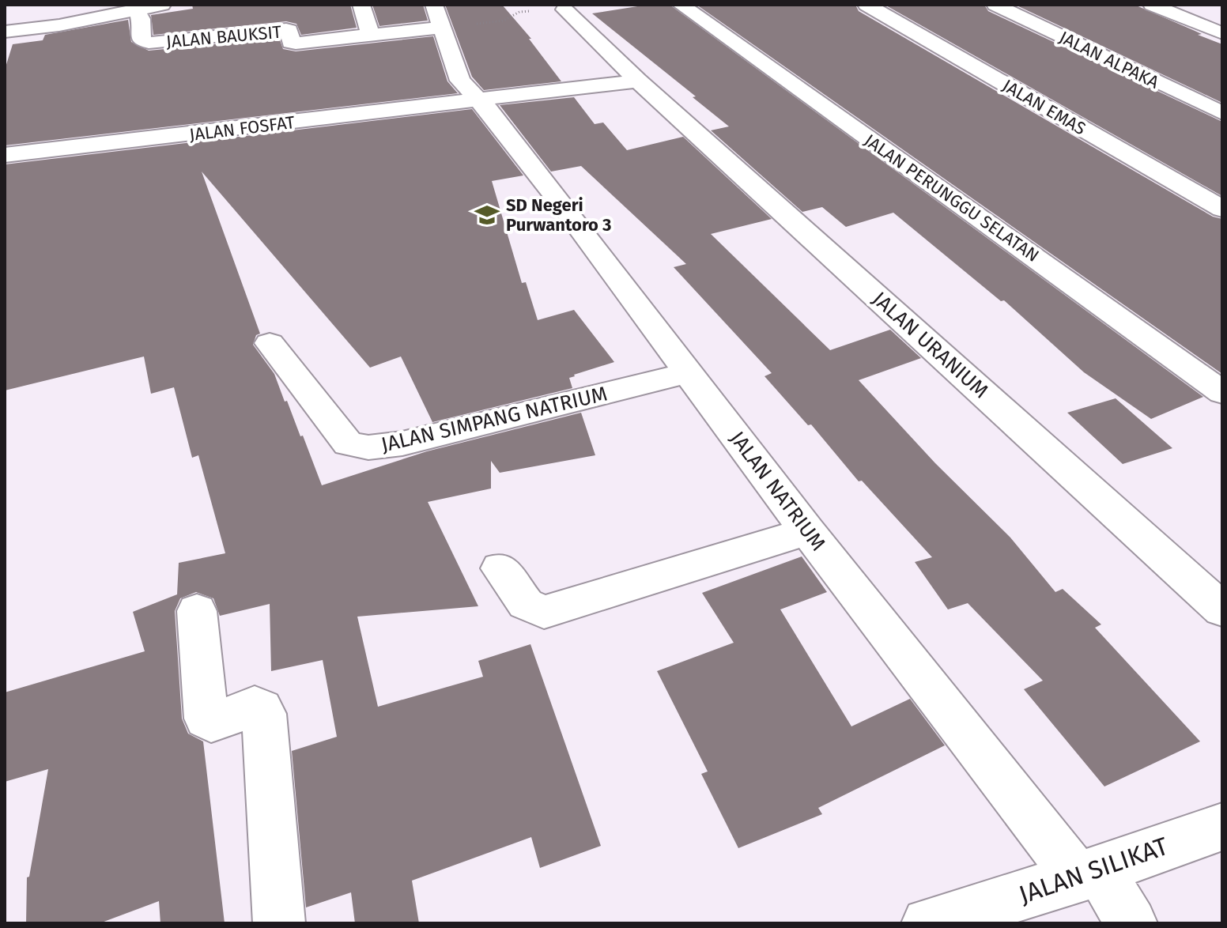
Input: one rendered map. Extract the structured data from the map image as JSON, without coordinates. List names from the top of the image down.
{
  "streets": {
    "street": [
      "JALAN BAUKSIT",
      "JALAN ALPAKA",
      "JALAN EMAS",
      "JALAN FOSFAT",
      "JALAN PERUNGGU SELATAN",
      "JALAN URANIUM",
      "JALAN SIMPANG NATRIUM",
      "JALAN NATRIUM",
      "JALAN SILIKAT"
    ]
  },
  "crossings": [
    ["JALAN FOSFAT", "JALAN NATRIUM"],
    ["JALAN SIMPANG NATRIUM", "JALAN NATRIUM"],
    ["JALAN NATRIUM", "JALAN SILIKAT"]
  ],
  "places": {
    "school or university": ["SD Negeri Purwantoro 3"]
  }
}
